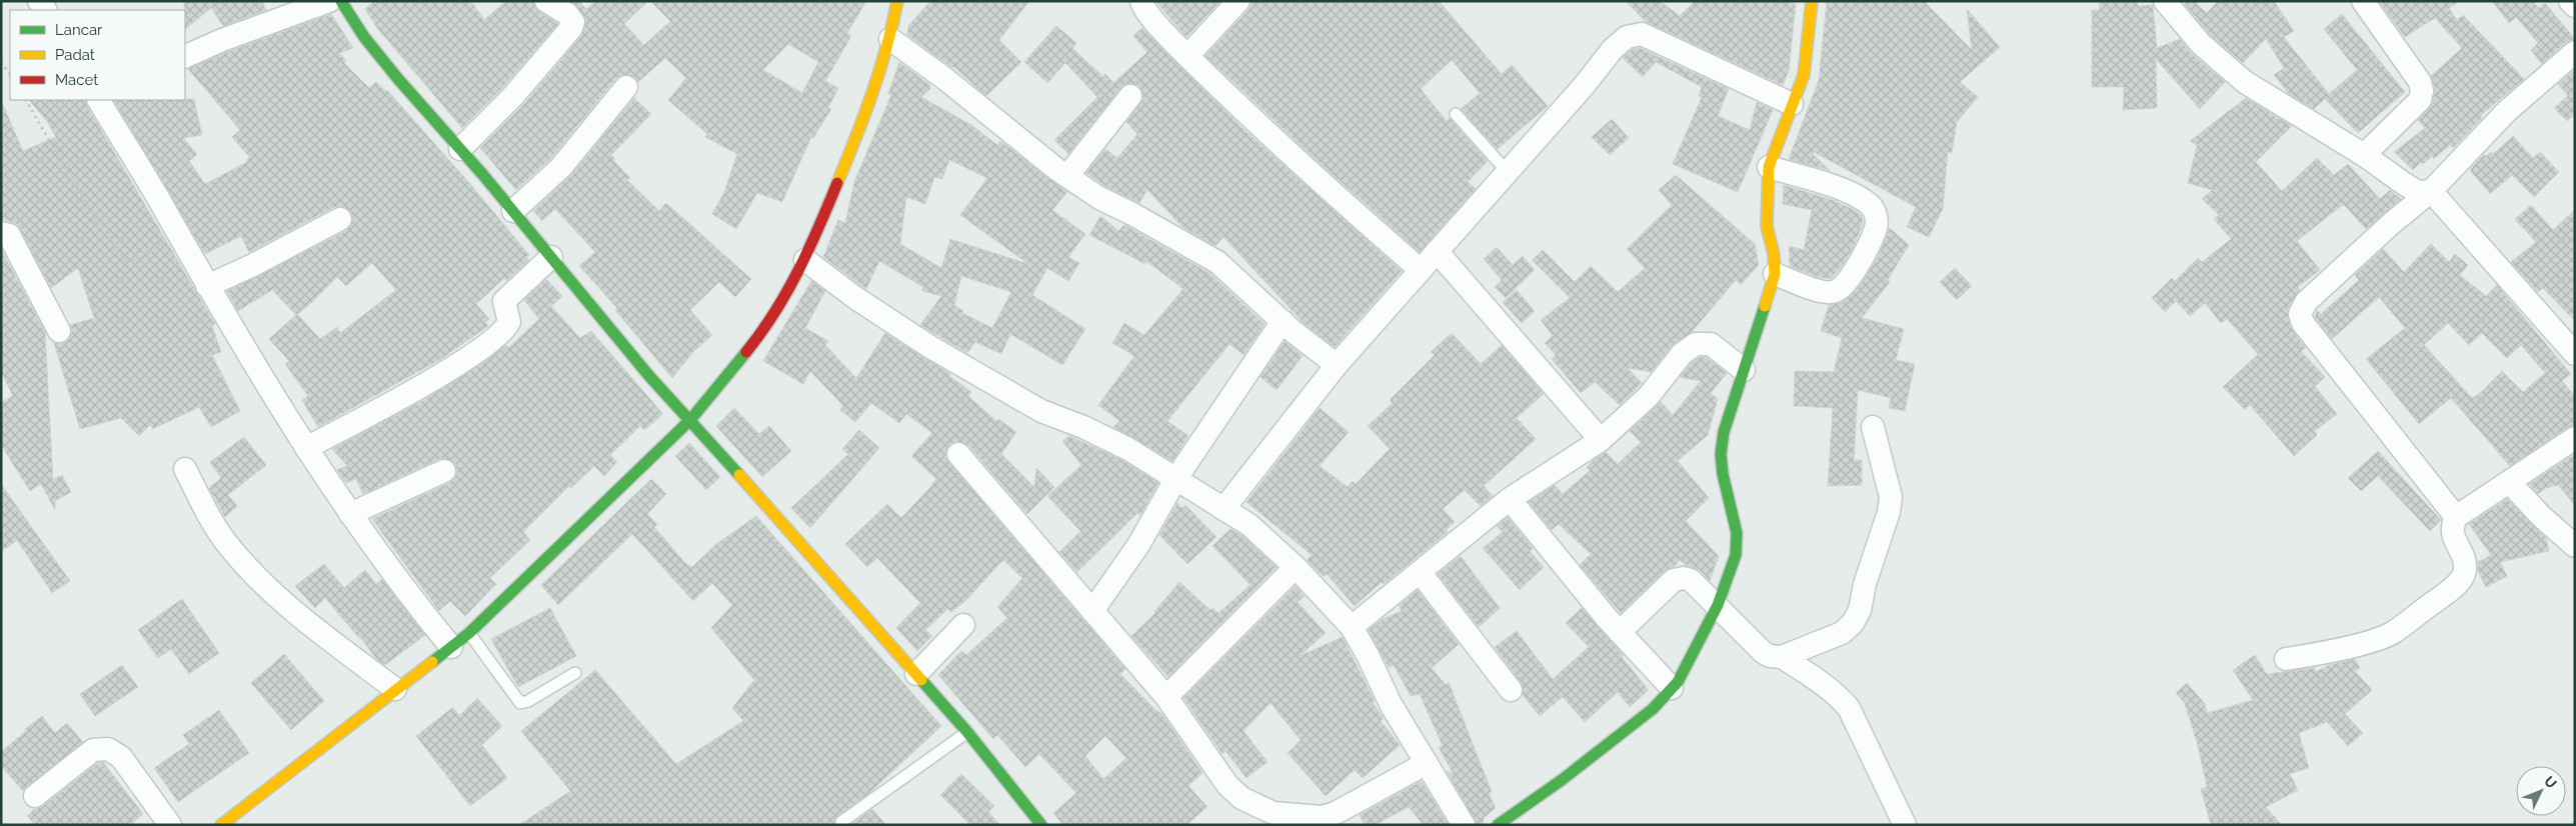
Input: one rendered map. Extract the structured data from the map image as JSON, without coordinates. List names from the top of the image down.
{
  "legend": ["Lancar", "Padat", "Macet"],
  "north": "top right"
}
